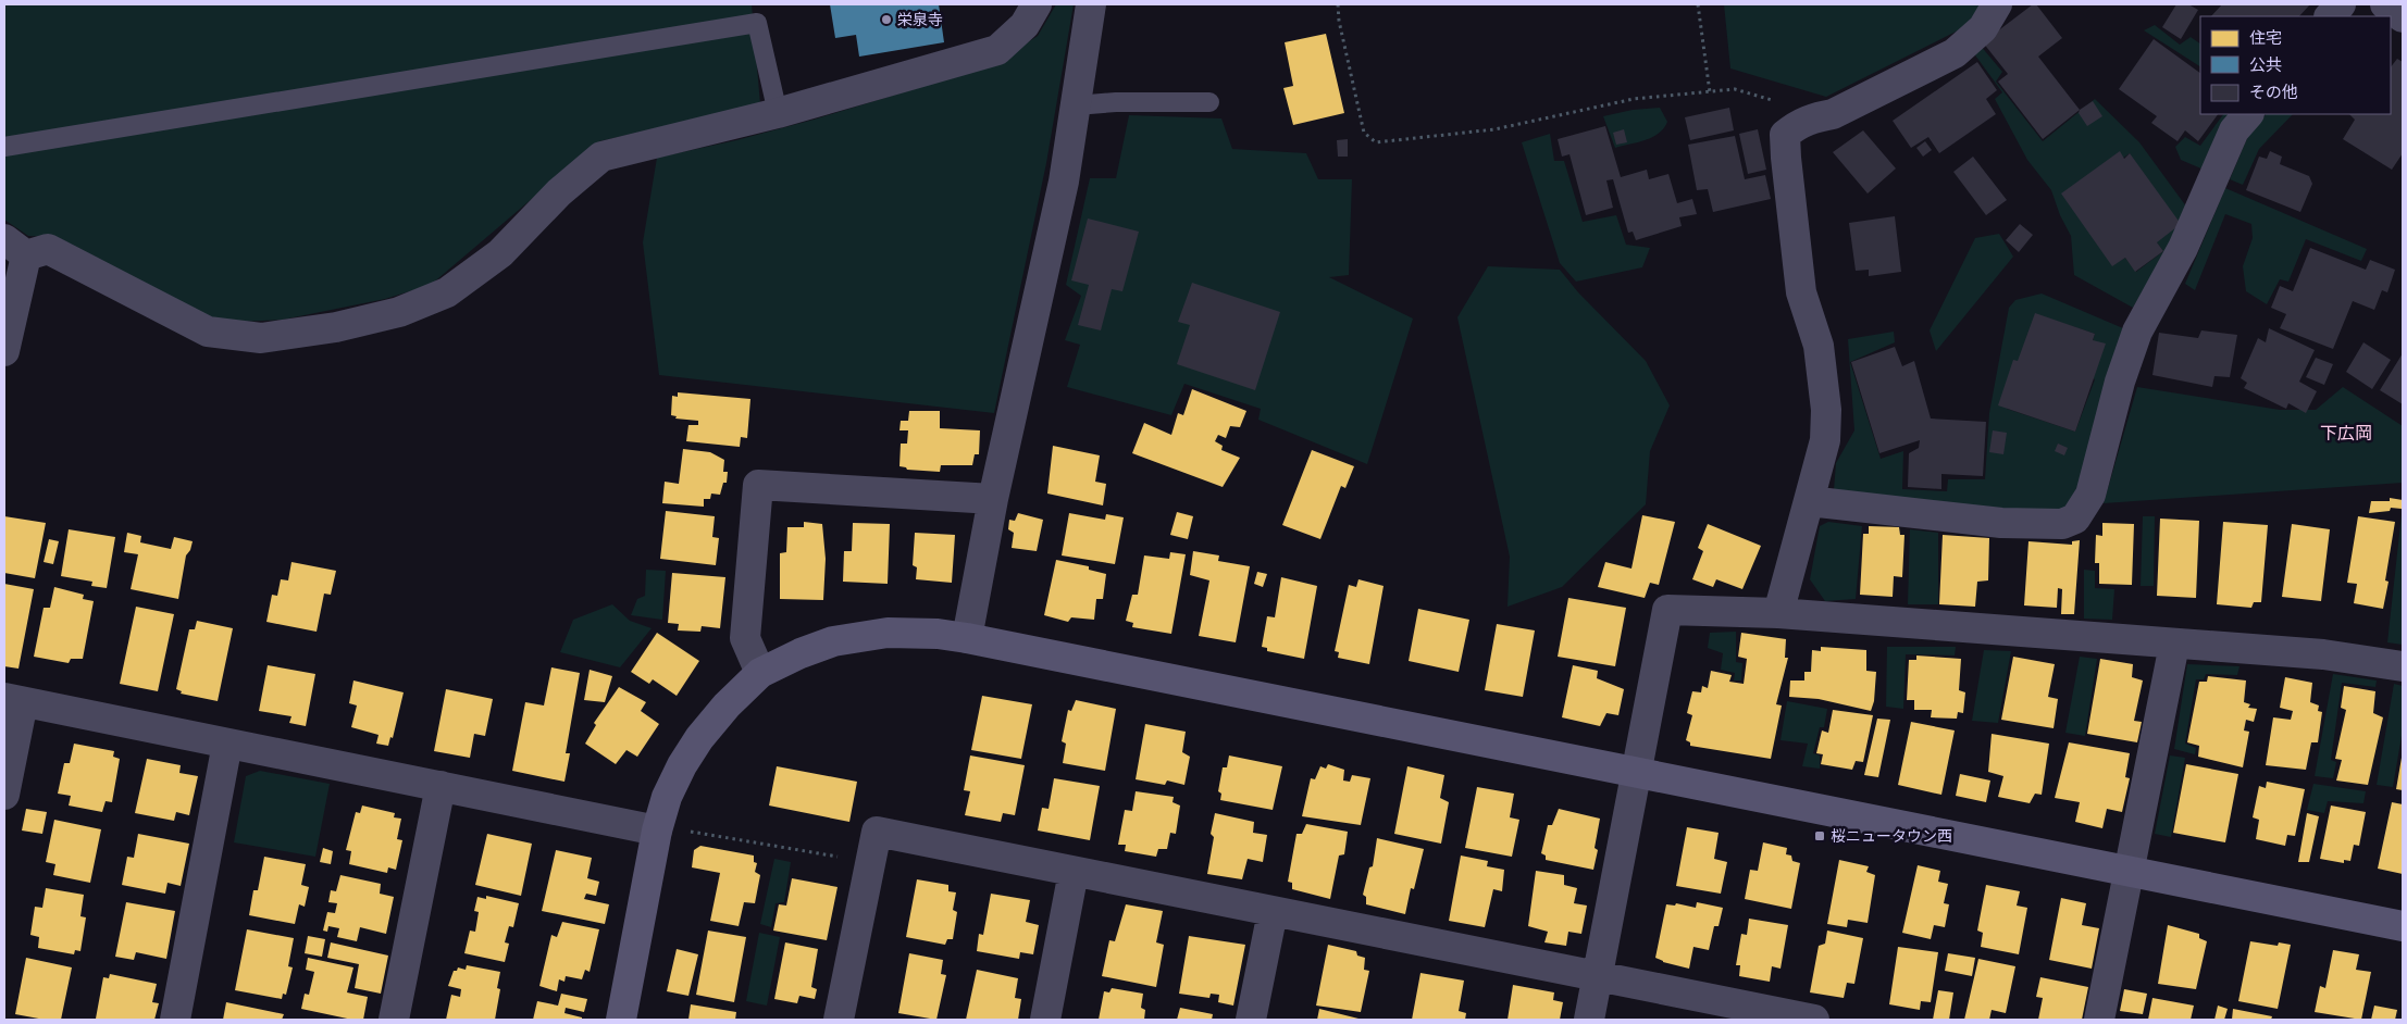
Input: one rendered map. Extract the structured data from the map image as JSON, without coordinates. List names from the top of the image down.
{
  "districts": ["下広岡"],
  "places": {
    "other": ["栄泉寺"],
    "transit": ["桜ニュータウン西"]
  },
  "legend": ["住宅", "公共", "その他"]
}
